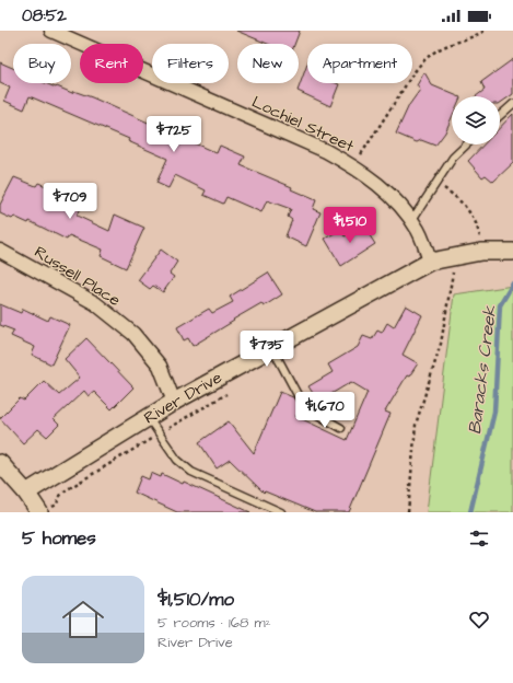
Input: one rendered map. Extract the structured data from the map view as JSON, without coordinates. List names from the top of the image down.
{
  "streets": {
    "street": ["Lochiel Street", "Russell Place", "River Drive"]
  },
  "crossings": [
    ["Lochiel Street", "River Drive"],
    ["Russell Place", "River Drive"]
  ],
  "water": ["Baracks Creek"],
  "page": {
    "status": "08:52",
    "chip": [
      "Buy",
      "Rent",
      "Filters",
      "New",
      "Apartment"
    ],
    "price": [
      "$725",
      "$709",
      "$1,510",
      "$735",
      "$1,670"
    ],
    "heading": "5 homes",
    "list": [
      {
        "name": "$1,510/mo",
        "note": "5 rooms · 168 m² · River Drive"
      }
    ]
  }
}
